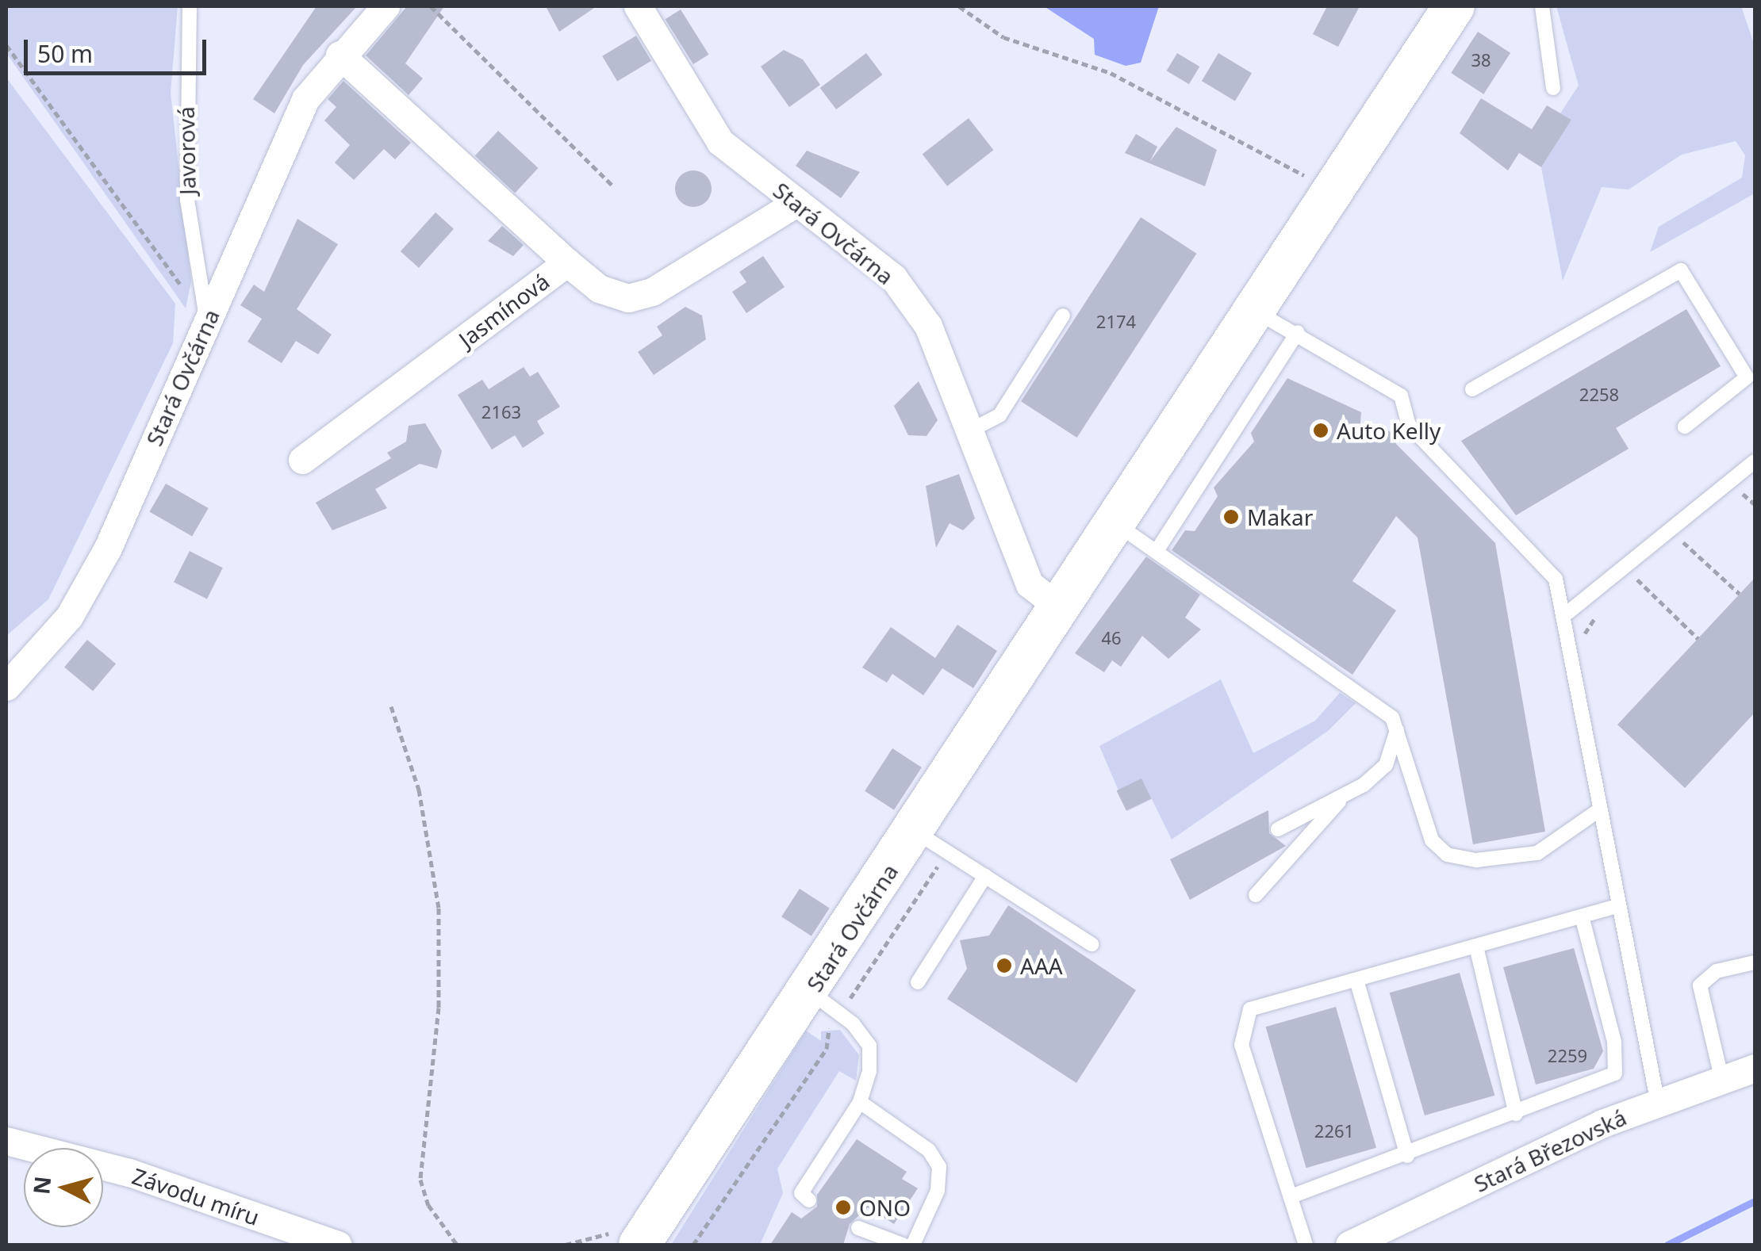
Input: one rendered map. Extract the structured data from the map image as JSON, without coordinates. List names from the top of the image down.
{
  "streets": {
    "main road": ["Stará Ovčárna"],
    "street": ["Jasmínová", "Stará Březovská", "Závodu míru"],
    "lane": ["Javorová"]
  },
  "crossings": [
    ["Javorová", "Stará Ovčárna"],
    ["Stará Ovčárna", "Jasmínová"]
  ],
  "places": [
    "Auto Kelly",
    "Makar",
    "AAA",
    "ONO"
  ],
  "house_numbers": [
    "38",
    "2174",
    "2258",
    "2163",
    "46",
    "2259",
    "2261"
  ],
  "scale_bar": "50 m",
  "north": "left"
}
